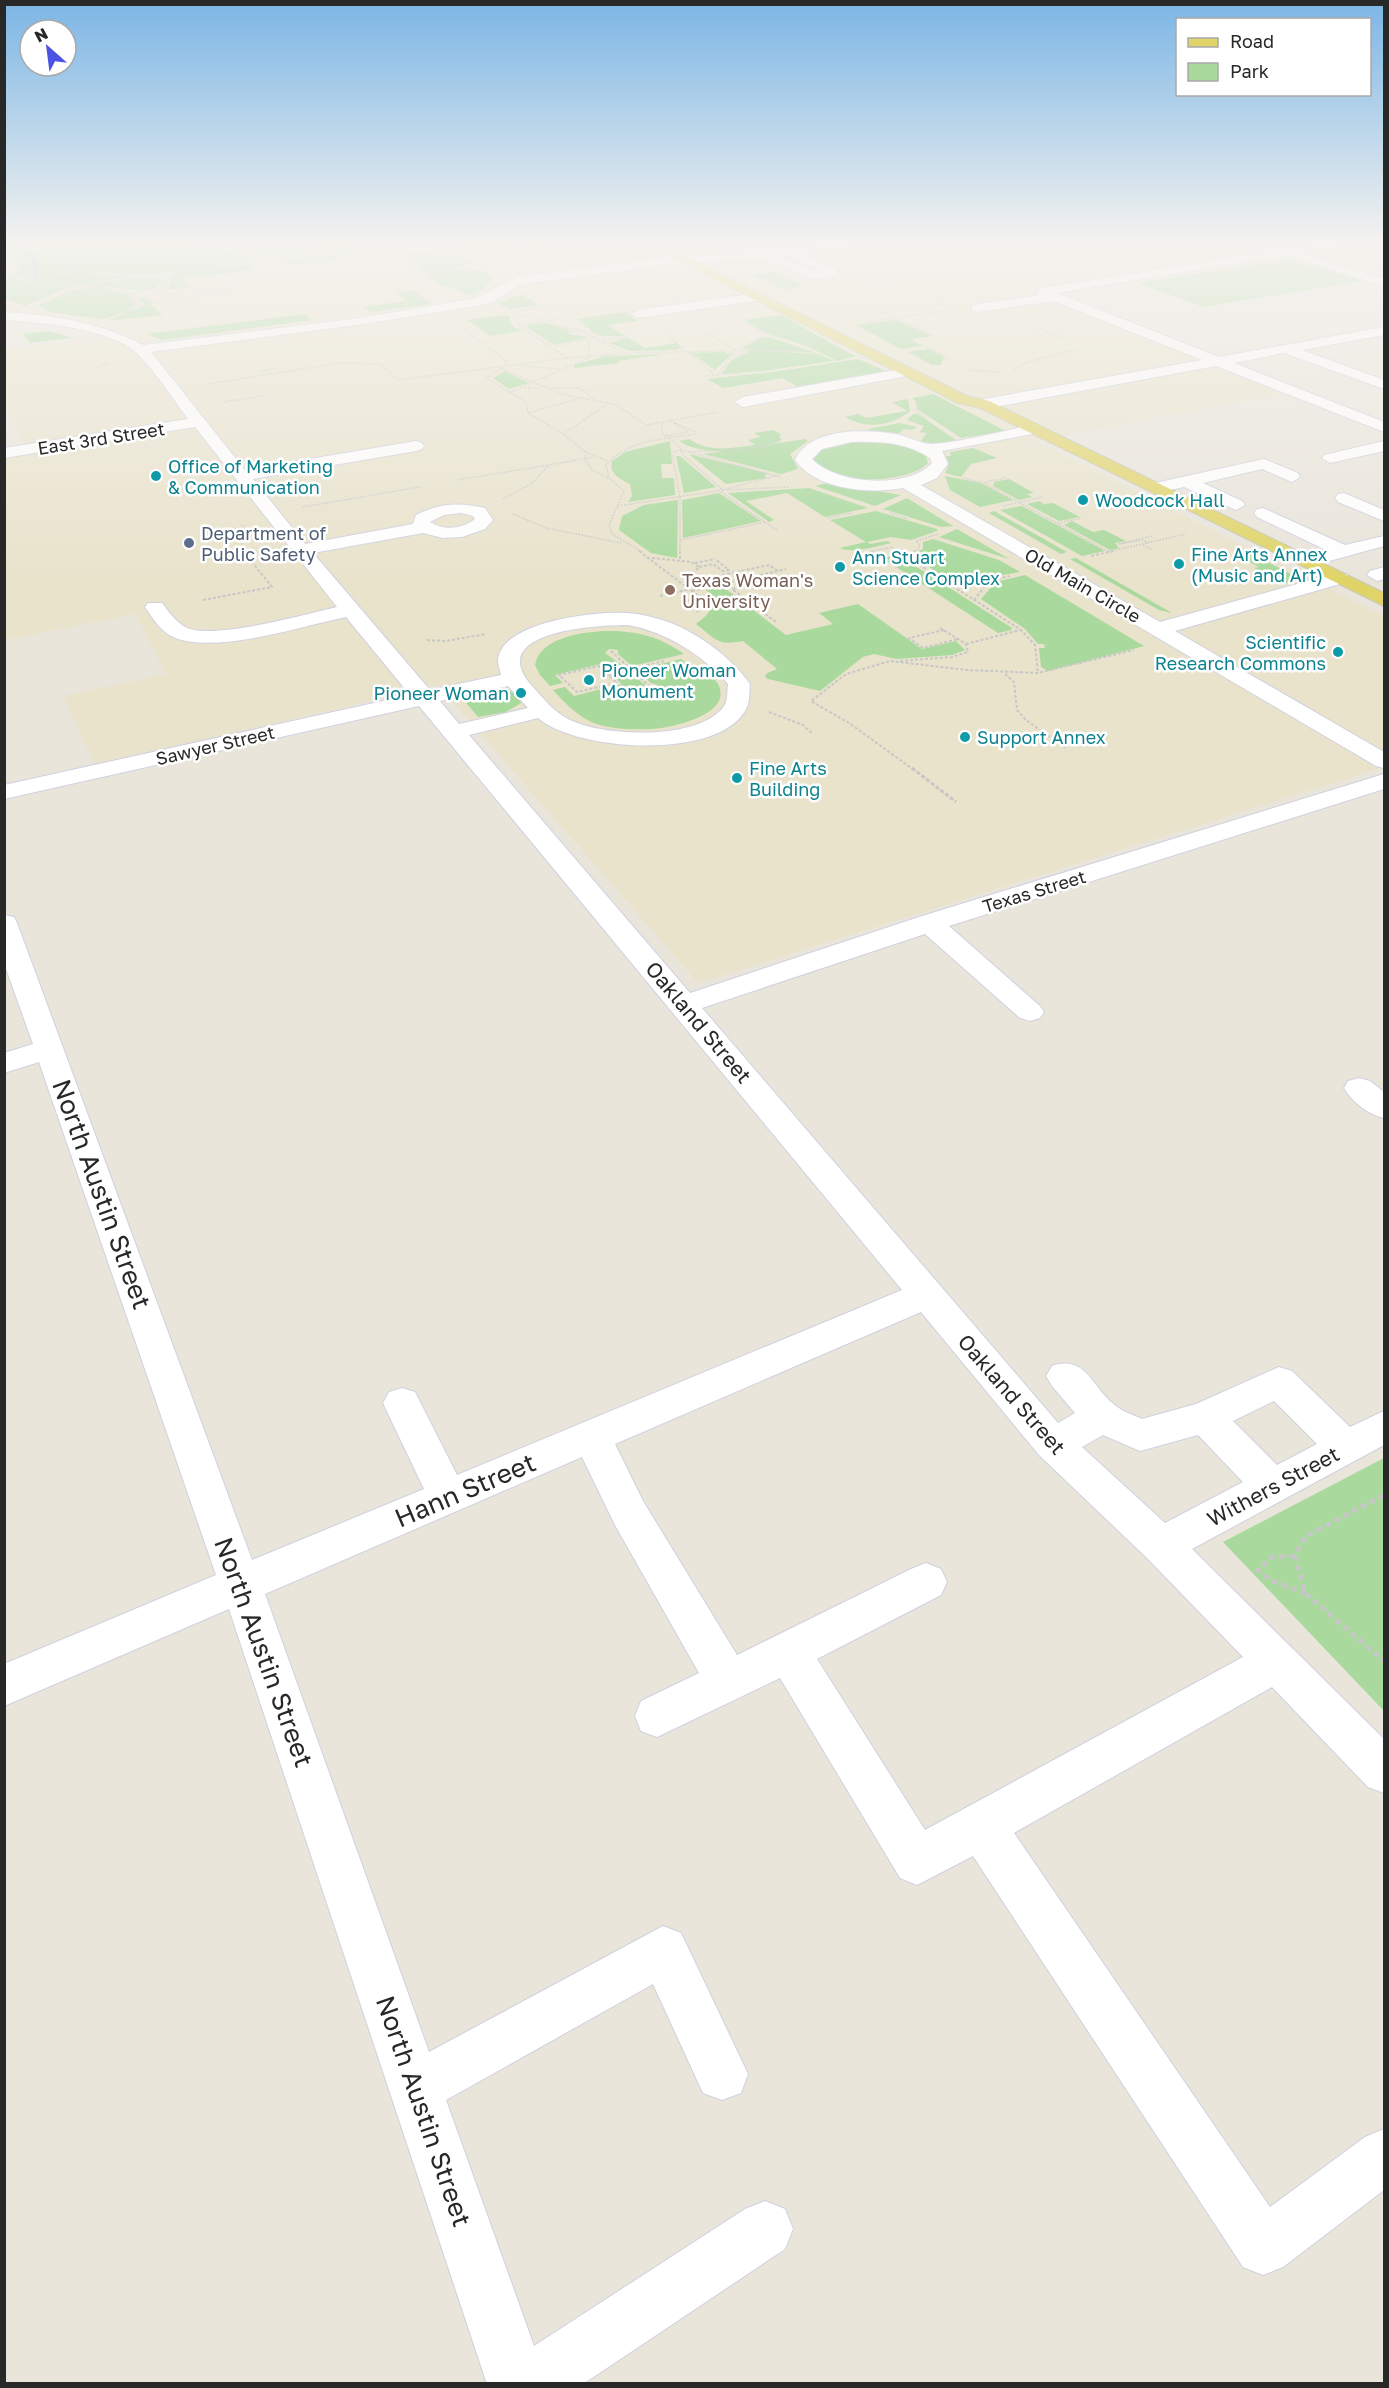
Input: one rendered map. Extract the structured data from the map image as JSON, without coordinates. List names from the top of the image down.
{
  "streets": {
    "street": [
      "East 3rd Street",
      "Old Main Circle",
      "Sawyer Street",
      "Texas Street",
      "Oakland Street",
      "North Austin Street",
      "Withers Street",
      "Hann Street"
    ]
  },
  "crossings": [
    ["East 3rd Street", "Oakland Street"],
    ["Sawyer Street", "Oakland Street"],
    ["Texas Street", "Oakland Street"],
    ["Oakland Street", "Withers Street"],
    ["Oakland Street", "Hann Street"],
    ["North Austin Street", "Hann Street"]
  ],
  "places": [
    "Office of Marketing & Communication",
    "Woodcock Hall",
    "Department of Public Safety",
    "Fine Arts Annex (Music and Art)",
    "Ann Stuart Science Complex",
    "Texas Woman's University",
    "Scientific Research Commons",
    "Pioneer Woman Monument",
    "Pioneer Woman",
    "Support Annex",
    "Fine Arts Building"
  ],
  "legend": ["Road", "Park"],
  "north": "top left"
}
